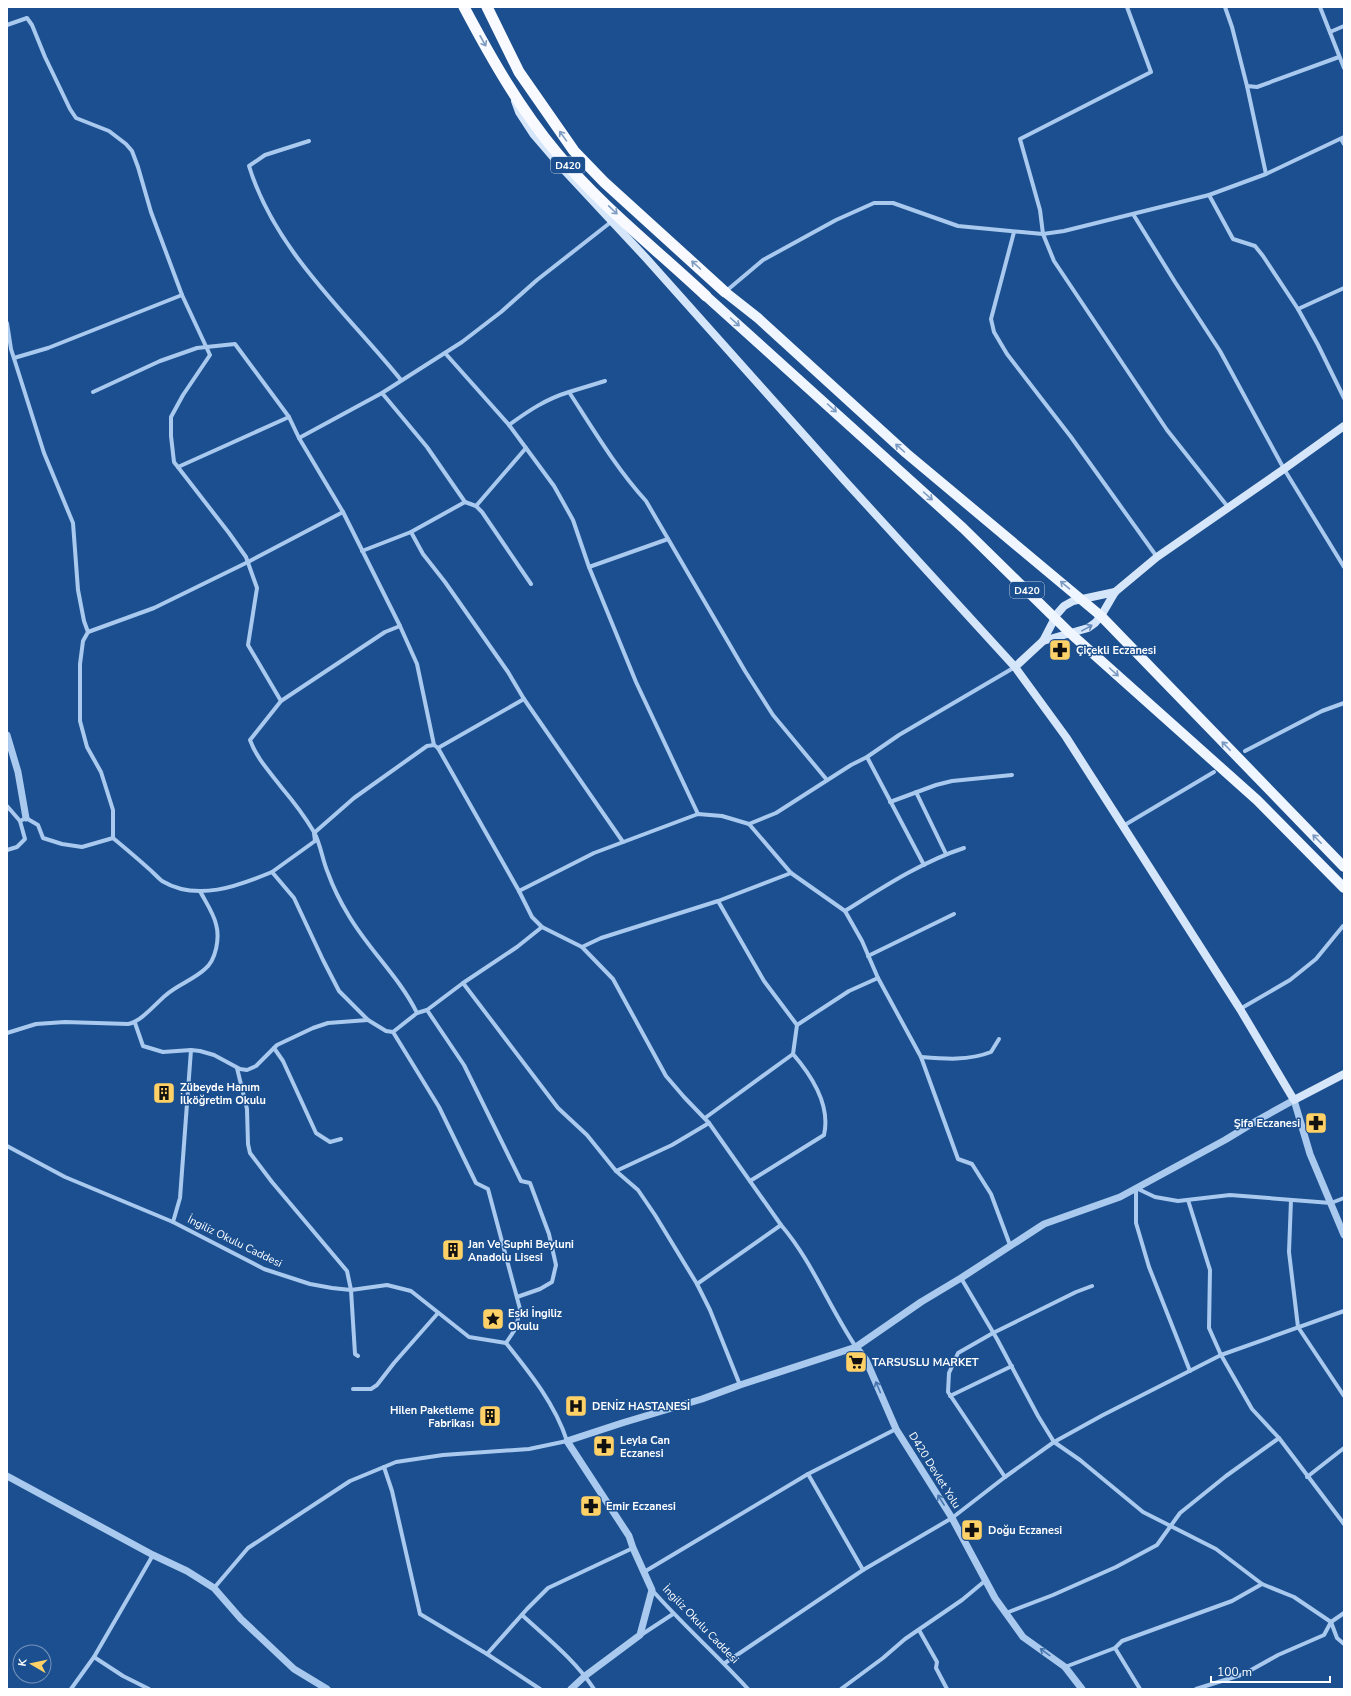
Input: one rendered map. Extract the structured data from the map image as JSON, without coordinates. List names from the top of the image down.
{
  "streets": {
    "highway": ["D420"],
    "street": ["İngiliz Okulu Caddesi", "D420 Devlet Yolu"]
  },
  "one_way": ["D420 Devlet Yolu"],
  "places": {
    "pharmacy": [
      "Çiçekli Eczanesi",
      "Şifa Eczanesi",
      "Leyla Can Eczanesi",
      "Emir Eczanesi",
      "Doğu Eczanesi"
    ],
    "building": ["Zübeyde Hanım İlköğretim Okulu", "Jan Ve Suphi Beyluni Anadolu Lisesi", "Hilen Paketleme Fabrikası"],
    "place": ["Eski İngiliz Okulu"],
    "supermarket": ["TARSUSLU MARKET"],
    "hospital": ["DENİZ HASTANESİ"]
  },
  "scale_bar": "100 m",
  "north": "left"
}
